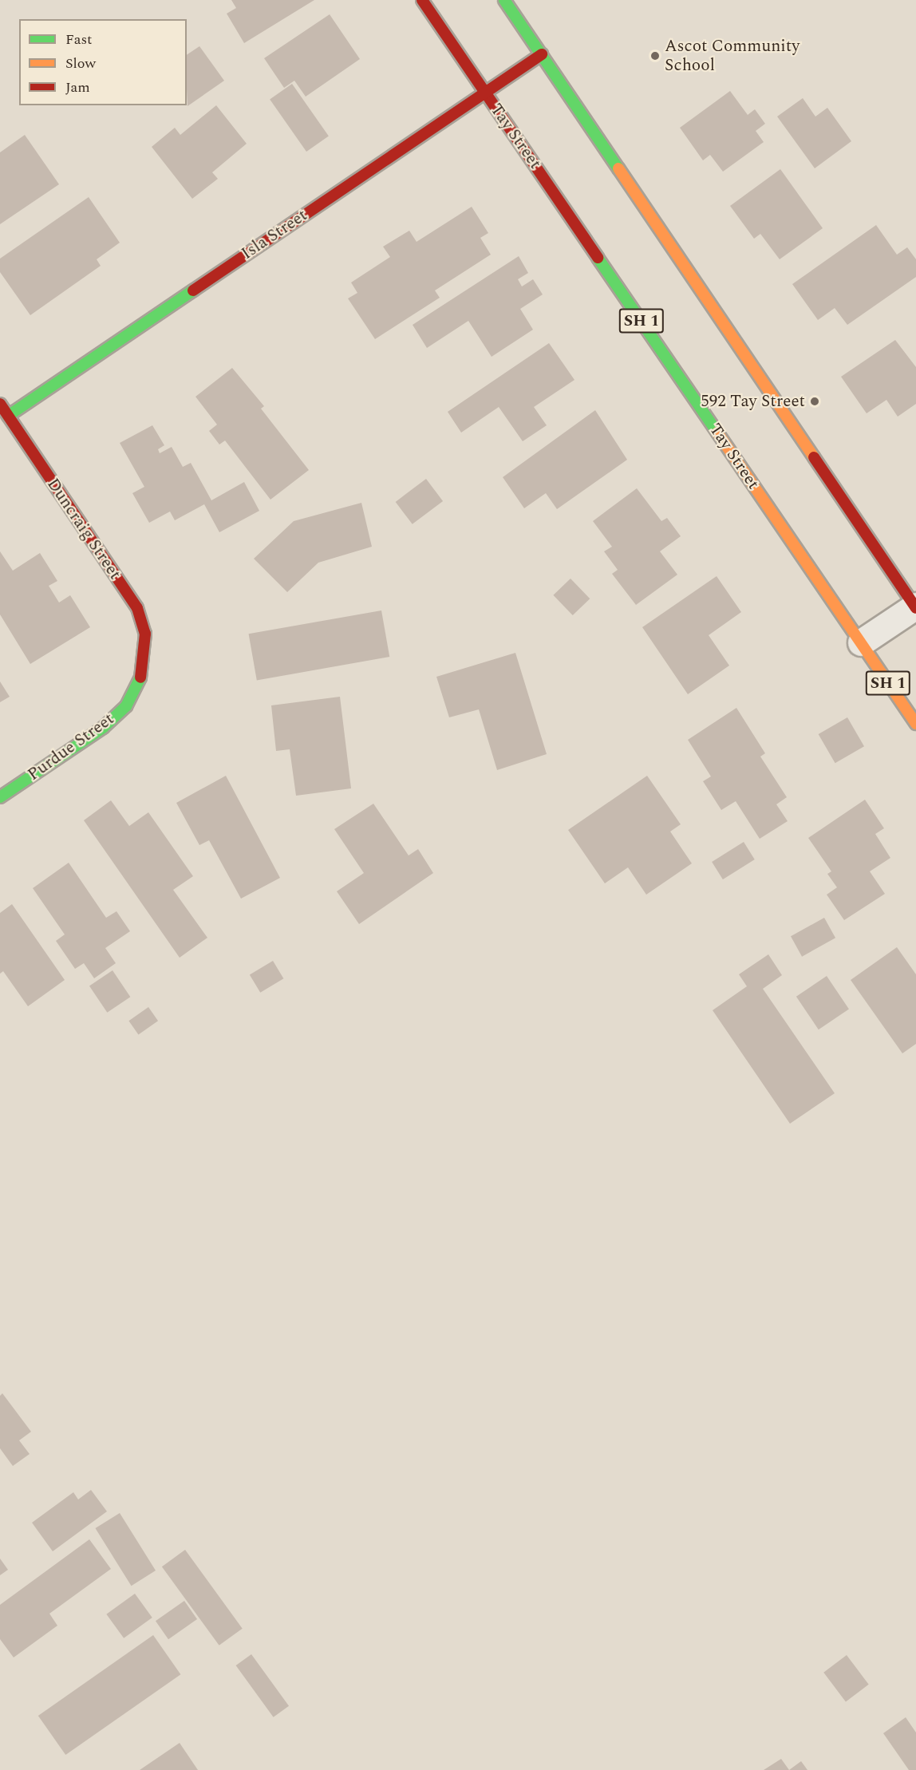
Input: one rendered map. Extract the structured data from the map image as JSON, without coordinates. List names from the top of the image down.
{
  "streets": {
    "main road": [
      "Tay Street",
      "Isla Street",
      "SH 1",
      "Duncraig Street",
      "Purdue Street"
    ]
  },
  "crossings": [
    ["Tay Street", "Isla Street"],
    ["Isla Street", "Duncraig Street"],
    ["Duncraig Street", "Purdue Street"]
  ],
  "places": ["Ascot Community School", "592 Tay Street"],
  "legend": ["Fast", "Slow", "Jam"]
}
